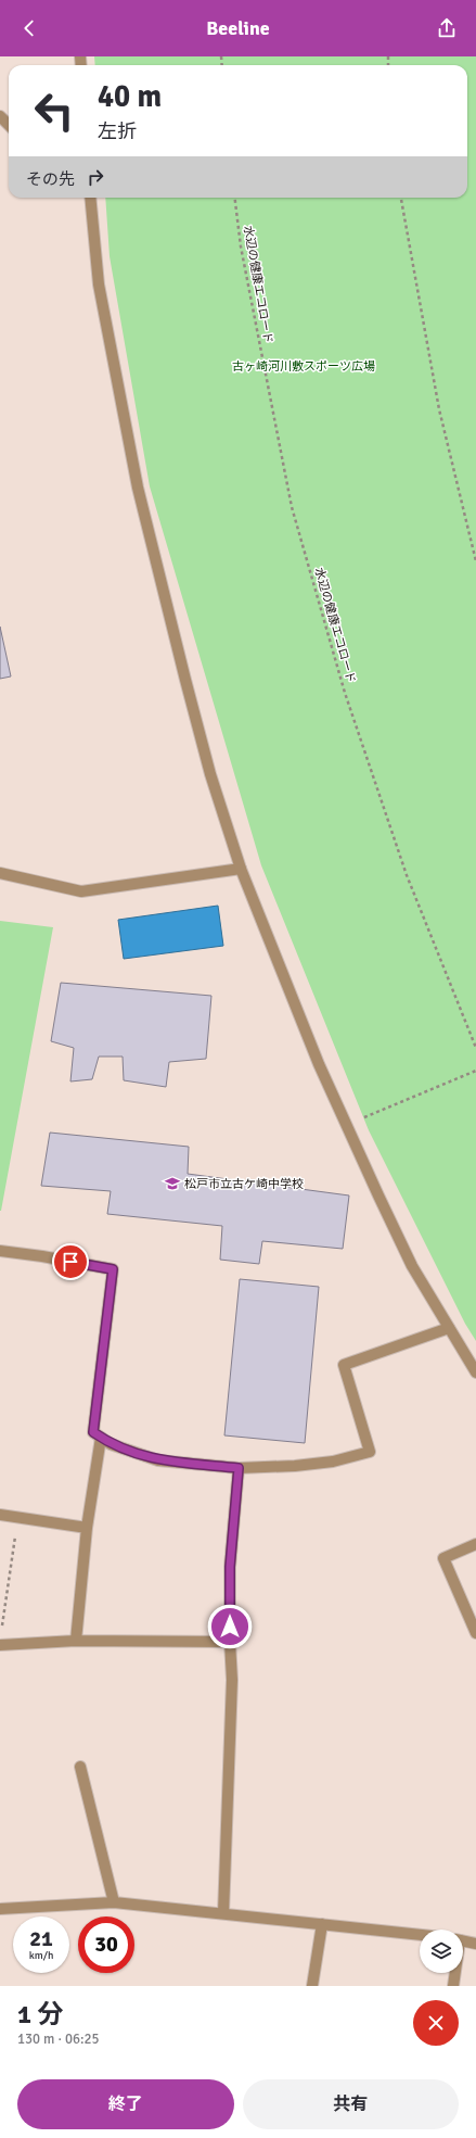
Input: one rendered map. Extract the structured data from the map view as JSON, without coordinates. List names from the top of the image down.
{
  "streets": {
    "path": ["水辺の健康エコロード"]
  },
  "parks": ["古ヶ崎河川敷スポーツ広場"],
  "places": {
    "school or university": ["松戸市立古ケ崎中学校"]
  },
  "page": {
    "header": "Beeline",
    "turn": ["40 m", "左折"],
    "then": "その先",
    "speed": "21 km/h",
    "limit": "30",
    "heading": ["1 分", "130 m · 06:25"],
    "buttons": ["終了", "共有"]
  }
}
